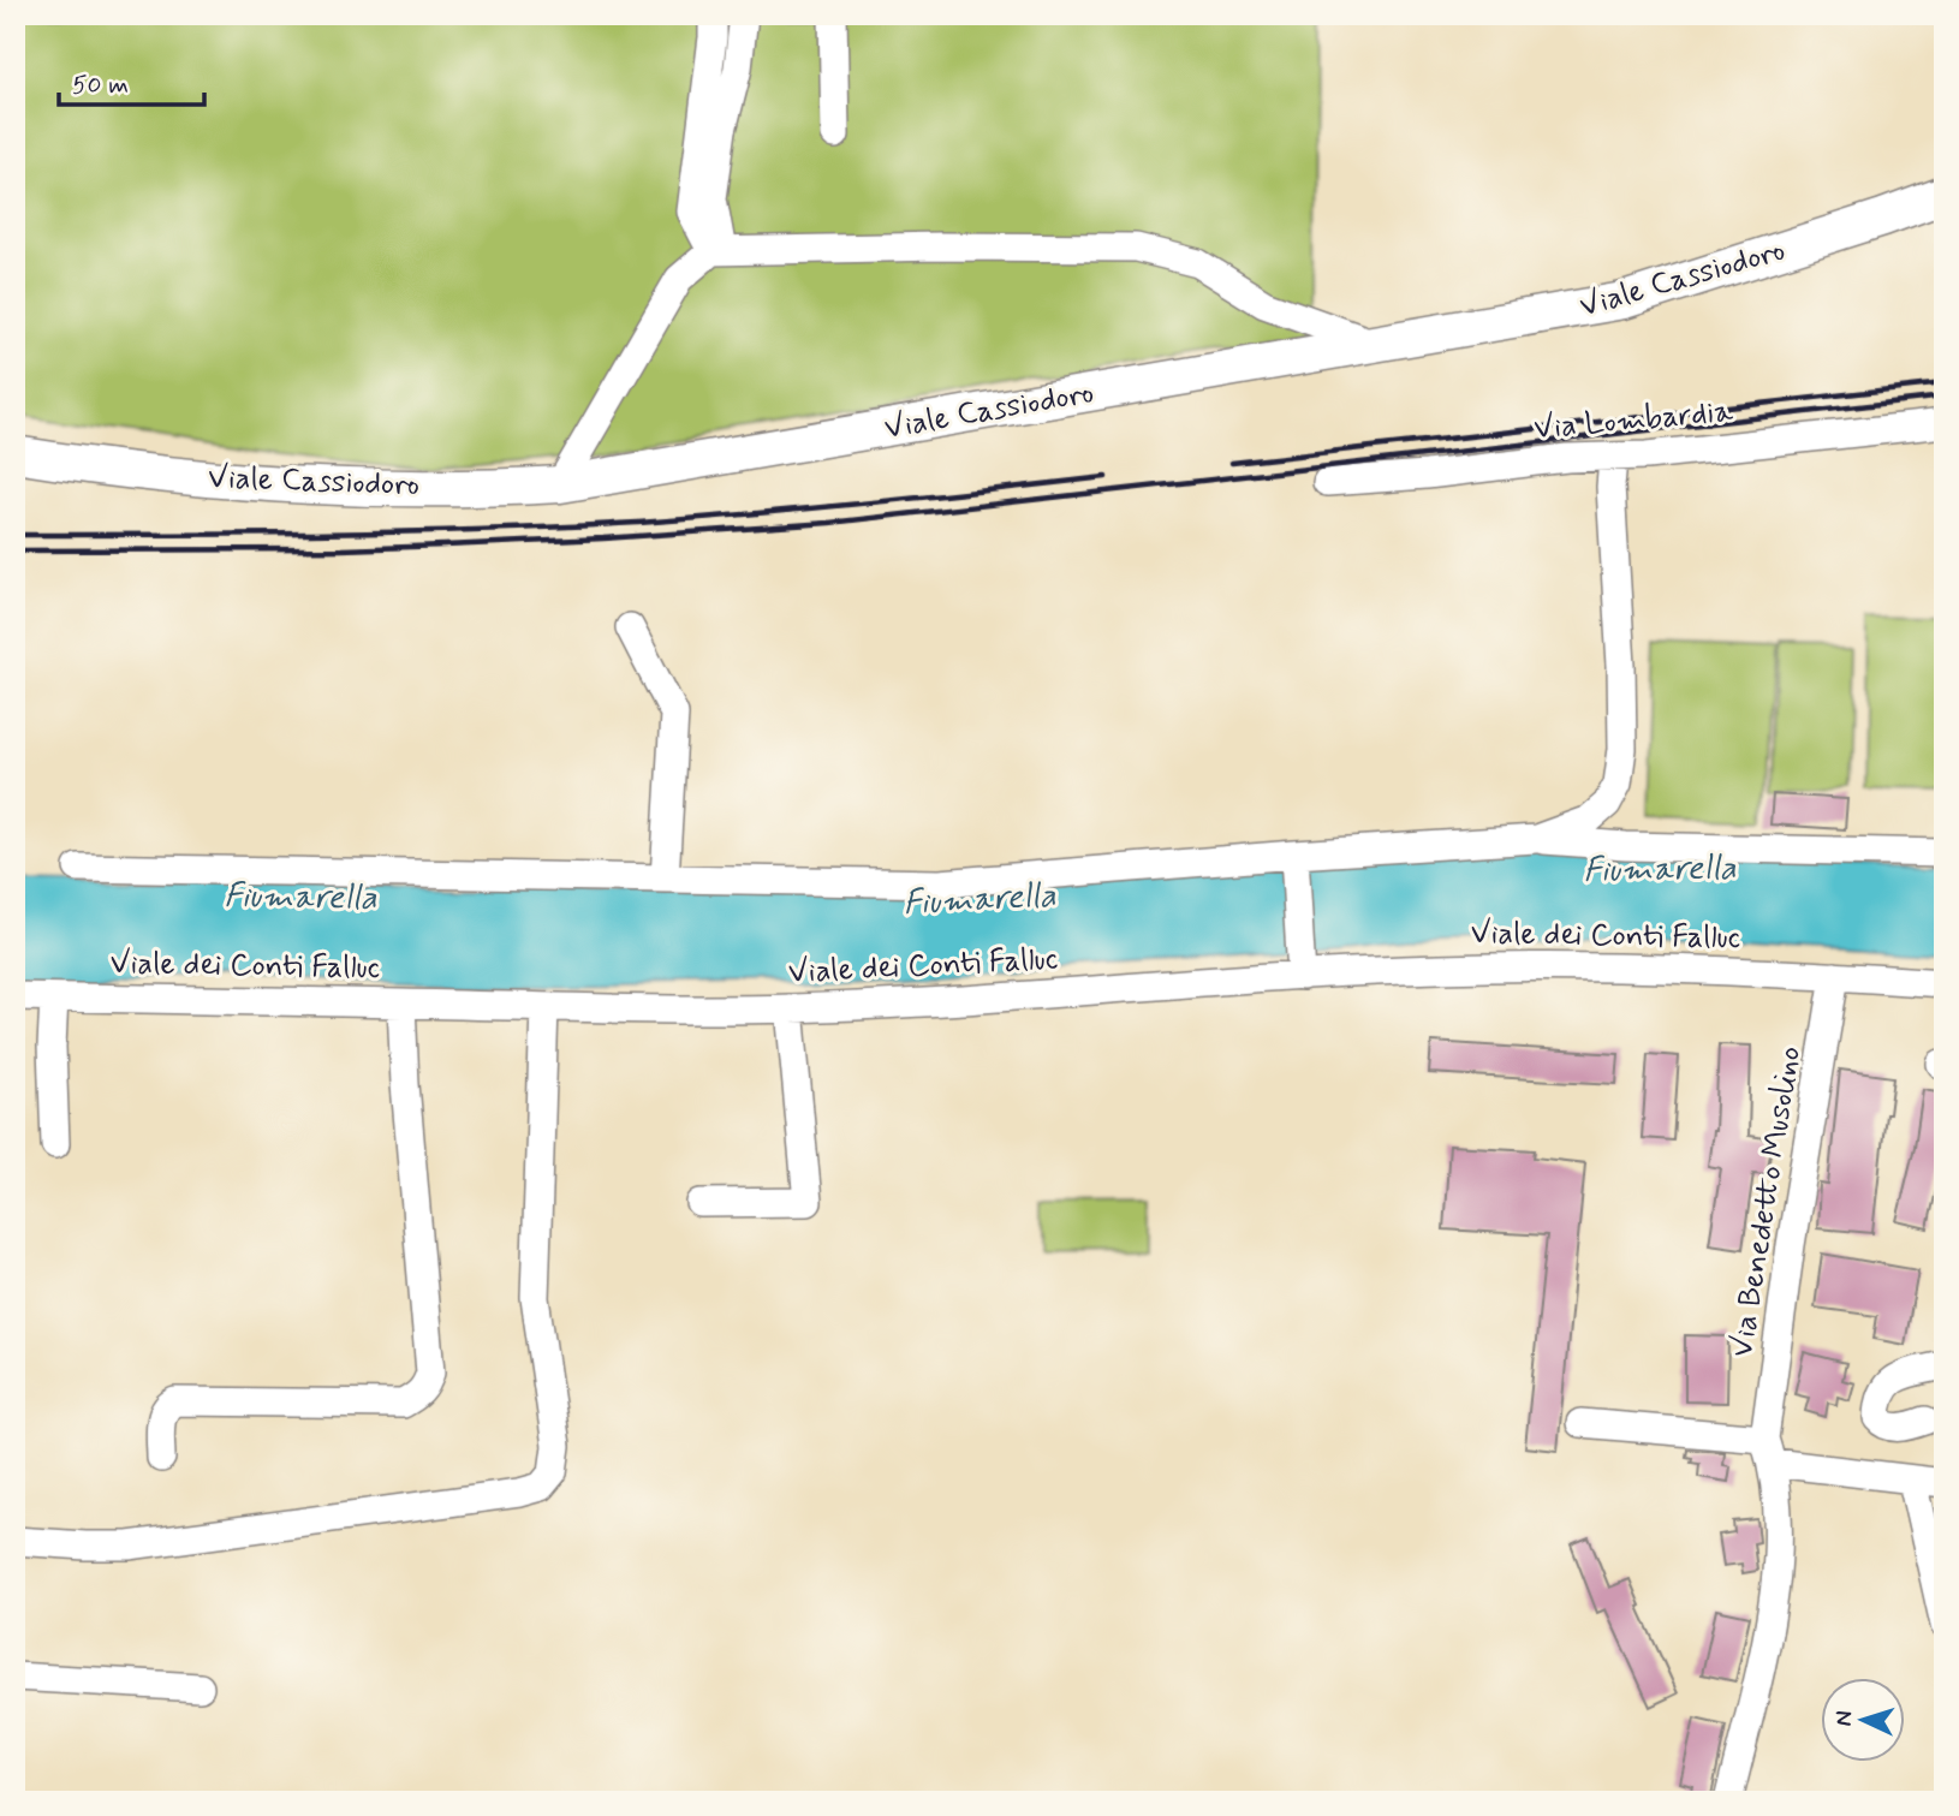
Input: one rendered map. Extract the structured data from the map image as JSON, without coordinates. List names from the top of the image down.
{
  "streets": {
    "main road": ["Viale Cassiodoro"],
    "street": ["Via Lombardia", "Viale dei Conti Falluc", "Via Benedetto Musolino"]
  },
  "crossings": [
    ["Viale dei Conti Falluc", "Via Benedetto Musolino"]
  ],
  "water": ["Fiumarella"],
  "scale_bar": "50 m",
  "north": "left"
}
